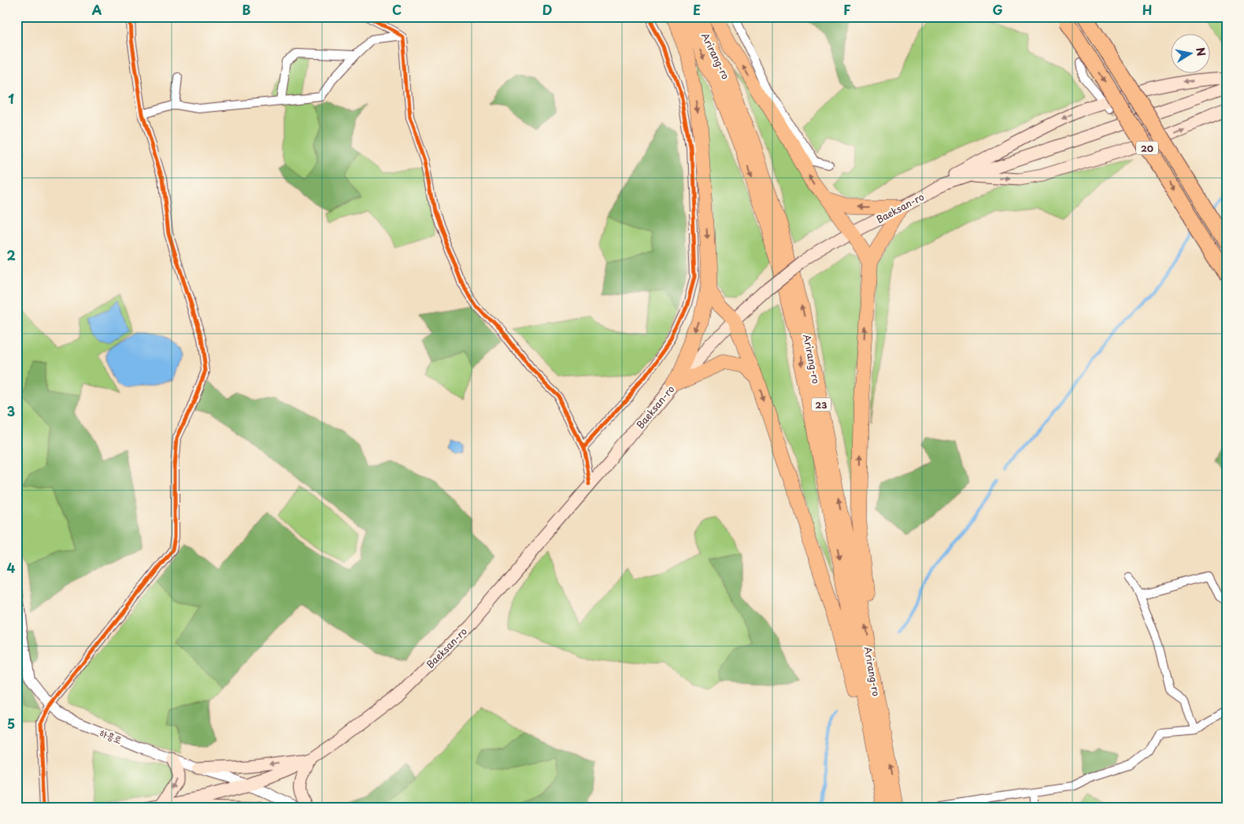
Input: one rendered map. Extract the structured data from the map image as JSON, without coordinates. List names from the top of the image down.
{
  "streets": {
    "highway": ["Arirang-ro", "20", "23"],
    "main road": ["Baeksan-ro"],
    "street": ["하흥로"]
  },
  "crossings": [
    ["Baeksan-ro", "하흥로"]
  ],
  "north": "right",
  "grid": {
    "columns": [
      "A",
      "B",
      "C",
      "D",
      "E",
      "F",
      "G",
      "H"
    ],
    "rows": [
      "1",
      "2",
      "3",
      "4",
      "5"
    ]
  }
}
